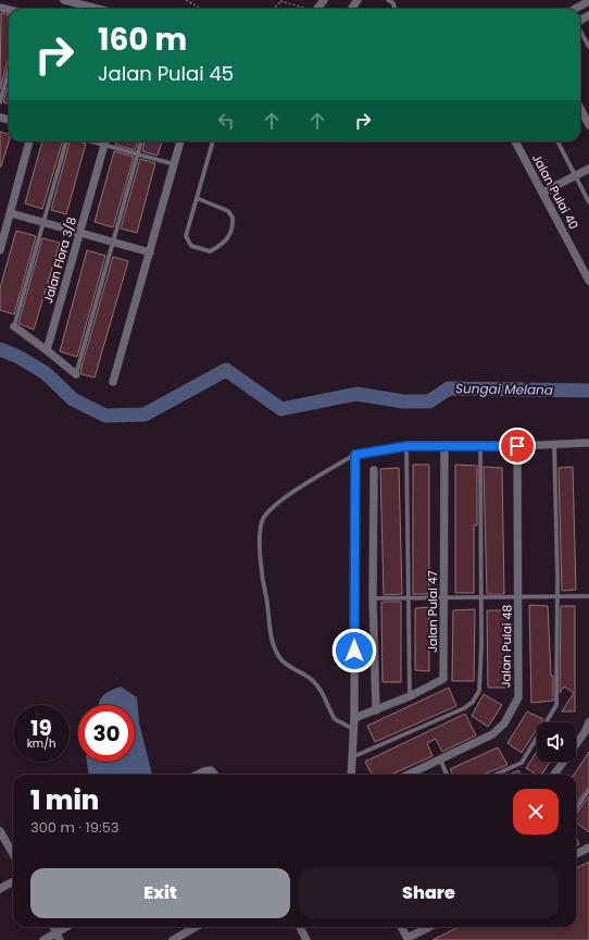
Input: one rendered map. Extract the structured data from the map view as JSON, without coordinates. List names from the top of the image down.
{
  "streets": {
    "street": [
      "Jalan Pulai 40",
      "Jalan Flora 3/8",
      "Jalan Pulai 47",
      "Jalan Pulai 48"
    ]
  },
  "water": ["Sungai Melana"],
  "page": {
    "turn": ["160 m", "Jalan Pulai 45"],
    "speed": "19 km/h",
    "limit": "30",
    "heading": ["1 min", "300 m · 19:53"],
    "buttons": ["Exit", "Share"]
  }
}
